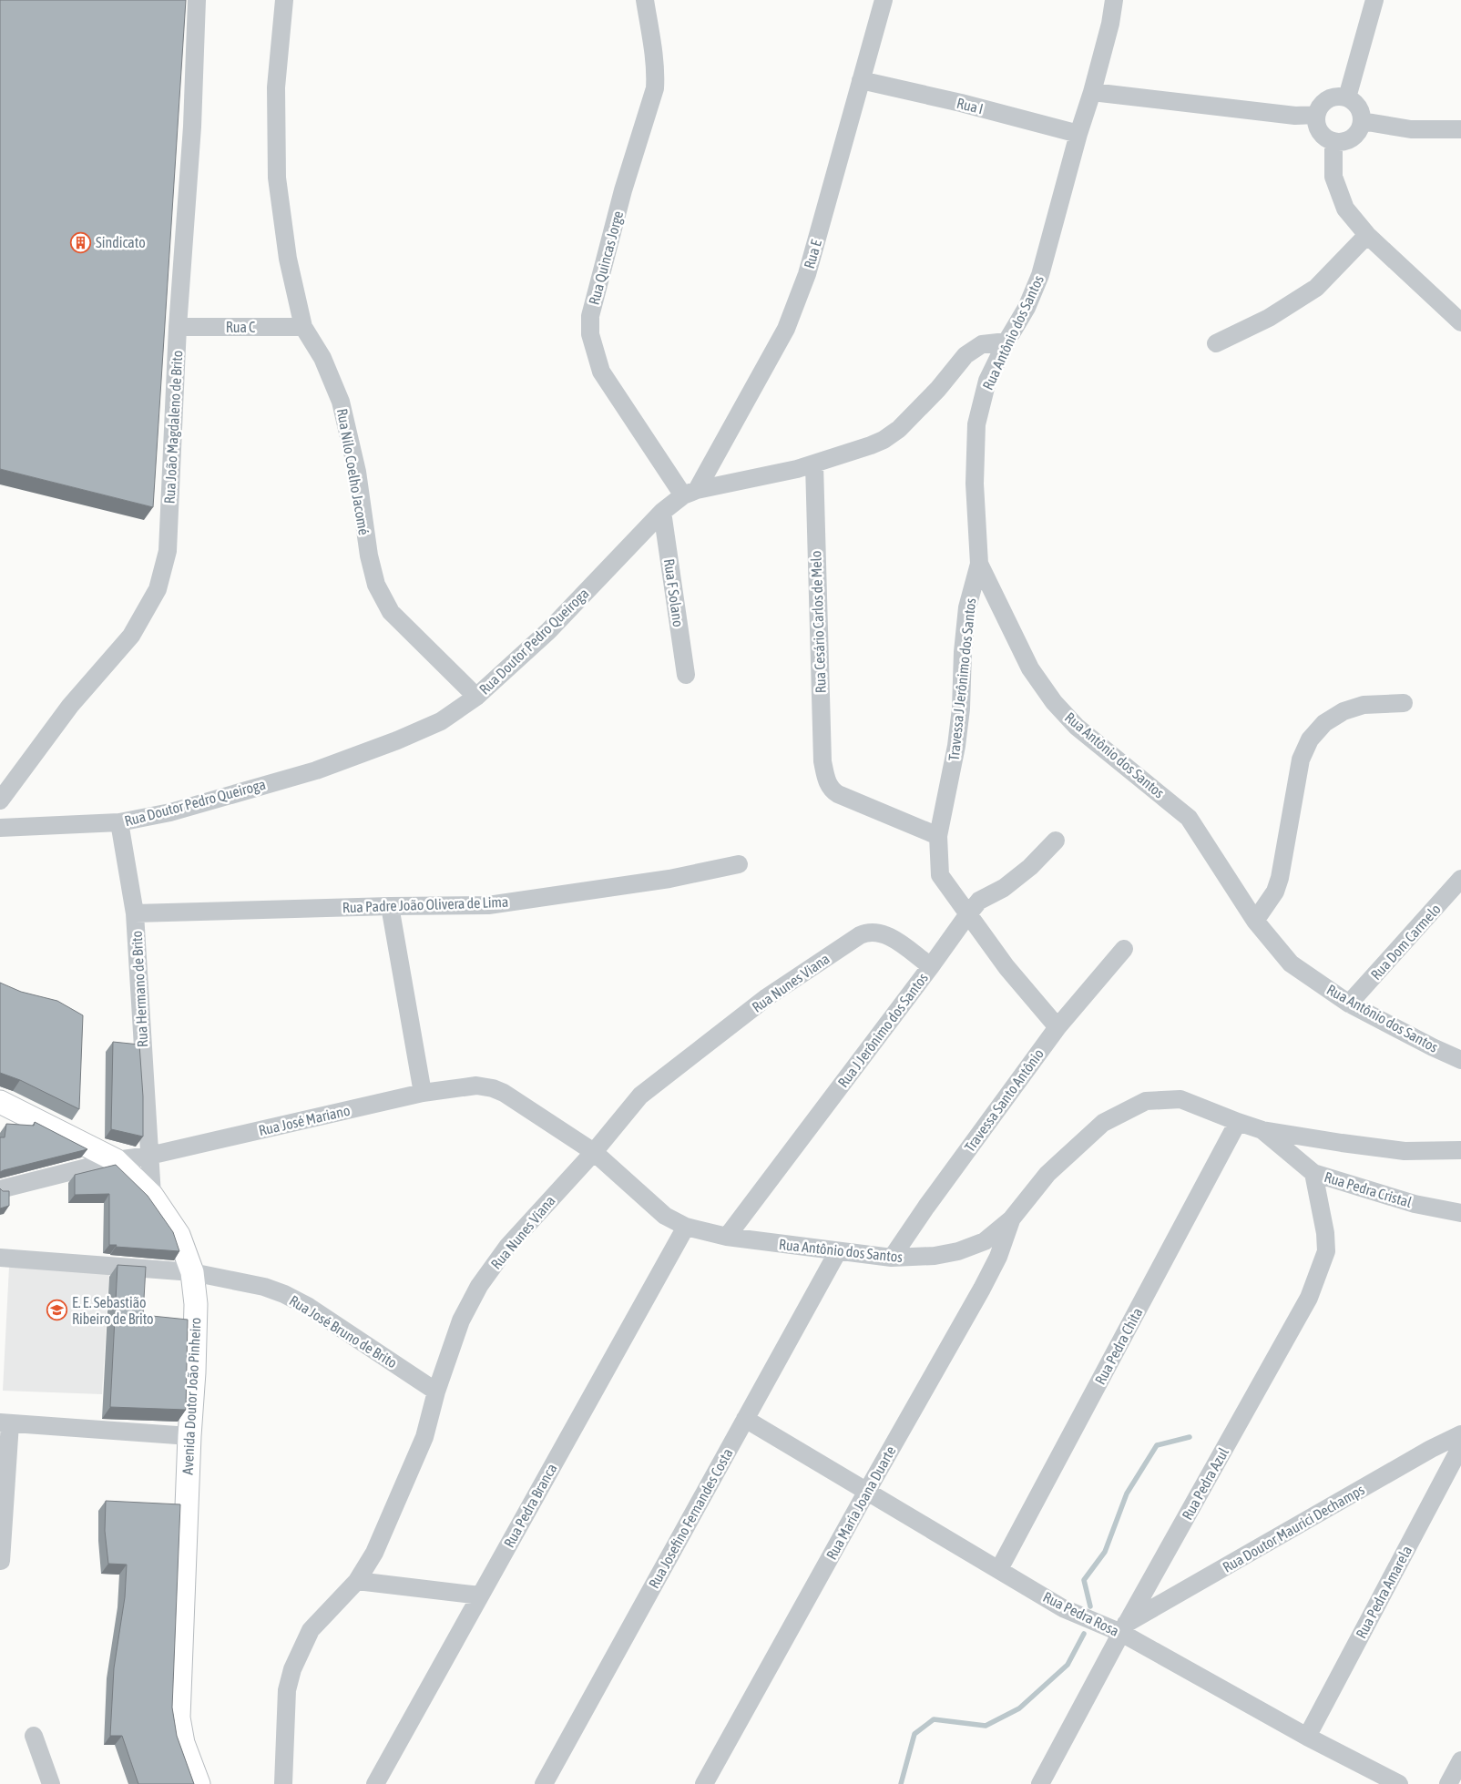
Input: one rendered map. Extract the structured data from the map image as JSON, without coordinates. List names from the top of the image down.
{
  "streets": {
    "main road": ["Avenida Doutor João Pinheiro"],
    "street": [
      "Rua I",
      "Rua E",
      "Rua Quincas Jorge",
      "Rua C",
      "Rua Antônio dos Santos",
      "Rua João Magdaleno de Brito",
      "Rua Nilo Coelho Jacomé",
      "Rua F Solano",
      "Rua Cesário Carlos de Melo",
      "Rua Doutor Pedro Queiroga",
      "Travessa J Jerônimo dos Santos",
      "Rua Padre João Olivera de Lima",
      "Rua Dom Carmelo",
      "Rua Nunes Viana",
      "Rua Hermano de Brito",
      "Rua J Jerônimo dos Santos",
      "Travessa Santo Antônio",
      "Rua José Mariano",
      "Rua Pedra Cristal",
      "Rua José Bruno de Brito",
      "Rua Pedra Chita",
      "Rua Pedra Azul",
      "Rua Maria Joana Duarte",
      "Rua Pedra Branca",
      "Rua Josefino Fernandes Costa",
      "Rua Doutor Maurici Dechamps",
      "Rua Pedra Amarela",
      "Rua Pedra Rosa"
    ]
  },
  "crossings": [
    ["Rua I", "Rua E"],
    ["Rua I", "Rua Antônio dos Santos"],
    ["Rua E", "Rua Quincas Jorge"],
    ["Rua E", "Rua Doutor Pedro Queiroga"],
    ["Rua Quincas Jorge", "Rua Doutor Pedro Queiroga"],
    ["Rua C", "Rua João Magdaleno de Brito"],
    ["Rua C", "Rua Nilo Coelho Jacomé"],
    ["Rua Antônio dos Santos", "Rua Doutor Pedro Queiroga"],
    ["Rua Antônio dos Santos", "Travessa J Jerônimo dos Santos"],
    ["Rua Antônio dos Santos", "Rua Dom Carmelo"],
    ["Rua Antônio dos Santos", "Rua Nunes Viana"],
    ["Rua Antônio dos Santos", "Rua J Jerônimo dos Santos"],
    ["Rua Antônio dos Santos", "Travessa Santo Antônio"],
    ["Rua Antônio dos Santos", "Rua José Mariano"],
    ["Rua Antônio dos Santos", "Rua Pedra Cristal"],
    ["Rua Antônio dos Santos", "Rua Pedra Chita"],
    ["Rua Antônio dos Santos", "Rua Maria Joana Duarte"],
    ["Rua Antônio dos Santos", "Rua Pedra Branca"],
    ["Rua Antônio dos Santos", "Rua Josefino Fernandes Costa"],
    ["Rua Nilo Coelho Jacomé", "Rua Doutor Pedro Queiroga"],
    ["Rua F Solano", "Rua Doutor Pedro Queiroga"],
    ["Rua Cesário Carlos de Melo", "Rua Doutor Pedro Queiroga"],
    ["Rua Cesário Carlos de Melo", "Travessa J Jerônimo dos Santos"],
    ["Rua Doutor Pedro Queiroga", "Rua Hermano de Brito"],
    ["Travessa J Jerônimo dos Santos", "Rua J Jerônimo dos Santos"],
    ["Travessa J Jerônimo dos Santos", "Travessa Santo Antônio"],
    ["Rua Padre João Olivera de Lima", "Rua Hermano de Brito"],
    ["Rua Nunes Viana", "Rua J Jerônimo dos Santos"],
    ["Rua Nunes Viana", "Rua José Mariano"],
    ["Rua Nunes Viana", "Rua José Bruno de Brito"],
    ["Rua Hermano de Brito", "Rua José Mariano"],
    ["Rua Hermano de Brito", "Avenida Doutor João Pinheiro"],
    ["Rua José Mariano", "Avenida Doutor João Pinheiro"],
    ["Rua Pedra Cristal", "Rua Pedra Azul"],
    ["Rua José Bruno de Brito", "Avenida Doutor João Pinheiro"],
    ["Rua Pedra Chita", "Rua Pedra Rosa"],
    ["Rua Pedra Azul", "Rua Doutor Maurici Dechamps"],
    ["Rua Pedra Azul", "Rua Pedra Rosa"],
    ["Rua Maria Joana Duarte", "Rua Pedra Rosa"],
    ["Rua Josefino Fernandes Costa", "Rua Pedra Rosa"],
    ["Rua Doutor Maurici Dechamps", "Rua Pedra Rosa"],
    ["Rua Pedra Amarela", "Rua Pedra Rosa"]
  ],
  "places": {
    "building": ["Sindicato"],
    "school or university": ["E. E. Sebastião Ribeiro de Brito"]
  }
}
